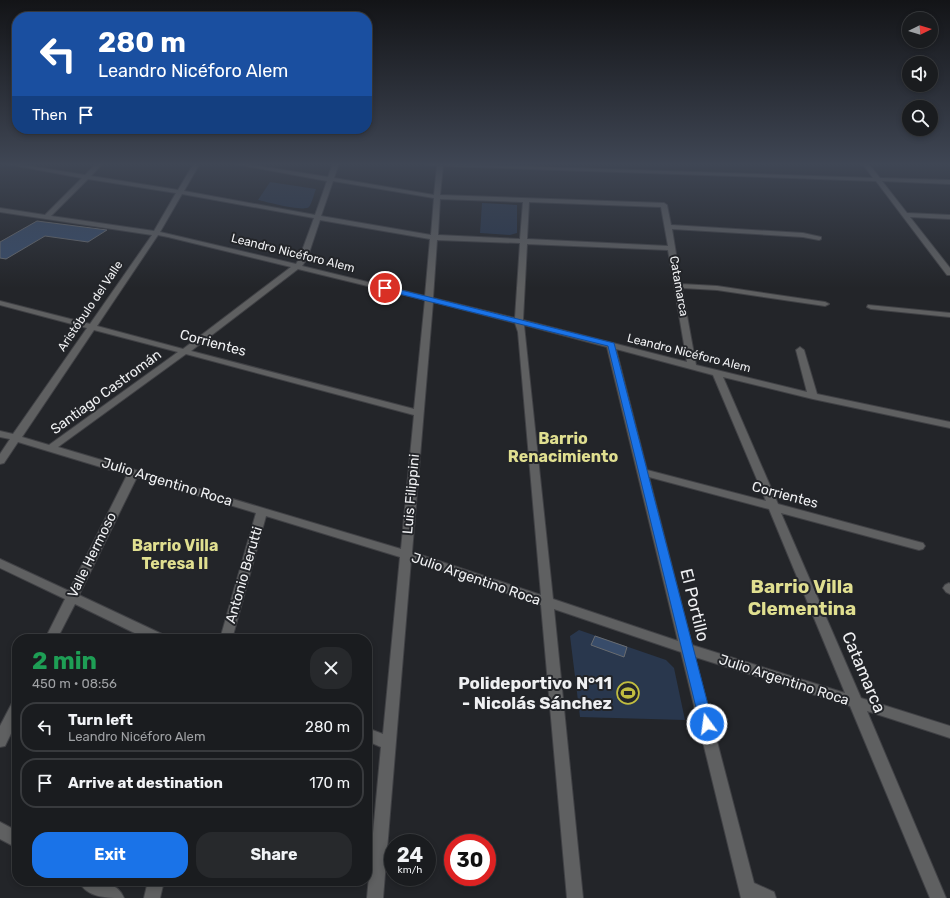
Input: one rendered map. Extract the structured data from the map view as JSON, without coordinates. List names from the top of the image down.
{
  "streets": {
    "street": [
      "Leandro Nicéforo Alem",
      "Catamarca",
      "Aristóbulo del Valle",
      "Corrientes",
      "Santiago Castromán",
      "Julio Argentino Roca",
      "Luis Filippini",
      "Valle Hermoso",
      "Antonio Berutti",
      "El Portillo"
    ]
  },
  "crossings": [
    ["Leandro Nicéforo Alem", "Catamarca"],
    ["Leandro Nicéforo Alem", "Aristóbulo del Valle"],
    ["Leandro Nicéforo Alem", "Santiago Castromán"],
    ["Leandro Nicéforo Alem", "Luis Filippini"],
    ["Leandro Nicéforo Alem", "El Portillo"],
    ["Catamarca", "Corrientes"],
    ["Catamarca", "Julio Argentino Roca"],
    ["Aristóbulo del Valle", "Corrientes"],
    ["Aristóbulo del Valle", "Julio Argentino Roca"],
    ["Corrientes", "Santiago Castromán"],
    ["Corrientes", "Luis Filippini"],
    ["Corrientes", "El Portillo"],
    ["Santiago Castromán", "Julio Argentino Roca"],
    ["Julio Argentino Roca", "Luis Filippini"],
    ["Julio Argentino Roca", "Valle Hermoso"],
    ["Julio Argentino Roca", "Antonio Berutti"],
    ["Julio Argentino Roca", "El Portillo"]
  ],
  "districts": ["Barrio Renacimiento", "Barrio Villa Teresa II", "Barrio Villa Clementina"],
  "places": {
    "sports": ["Polideportivo N°11 - Nicolás Sánchez"]
  },
  "north": "right",
  "page": {
    "turn": ["280 m", "Leandro Nicéforo Alem"],
    "then": "Then",
    "heading": ["2 min", "450 m · 08:56"],
    "list": [
      {
        "name": "Turn left",
        "note": "Leandro Nicéforo Alem",
        "value": "280 m"
      },
      {
        "name": "Arrive at destination",
        "value": "170 m"
      }
    ],
    "buttons": ["Exit", "Share"],
    "speed": "24 km/h",
    "limit": "30"
  }
}
